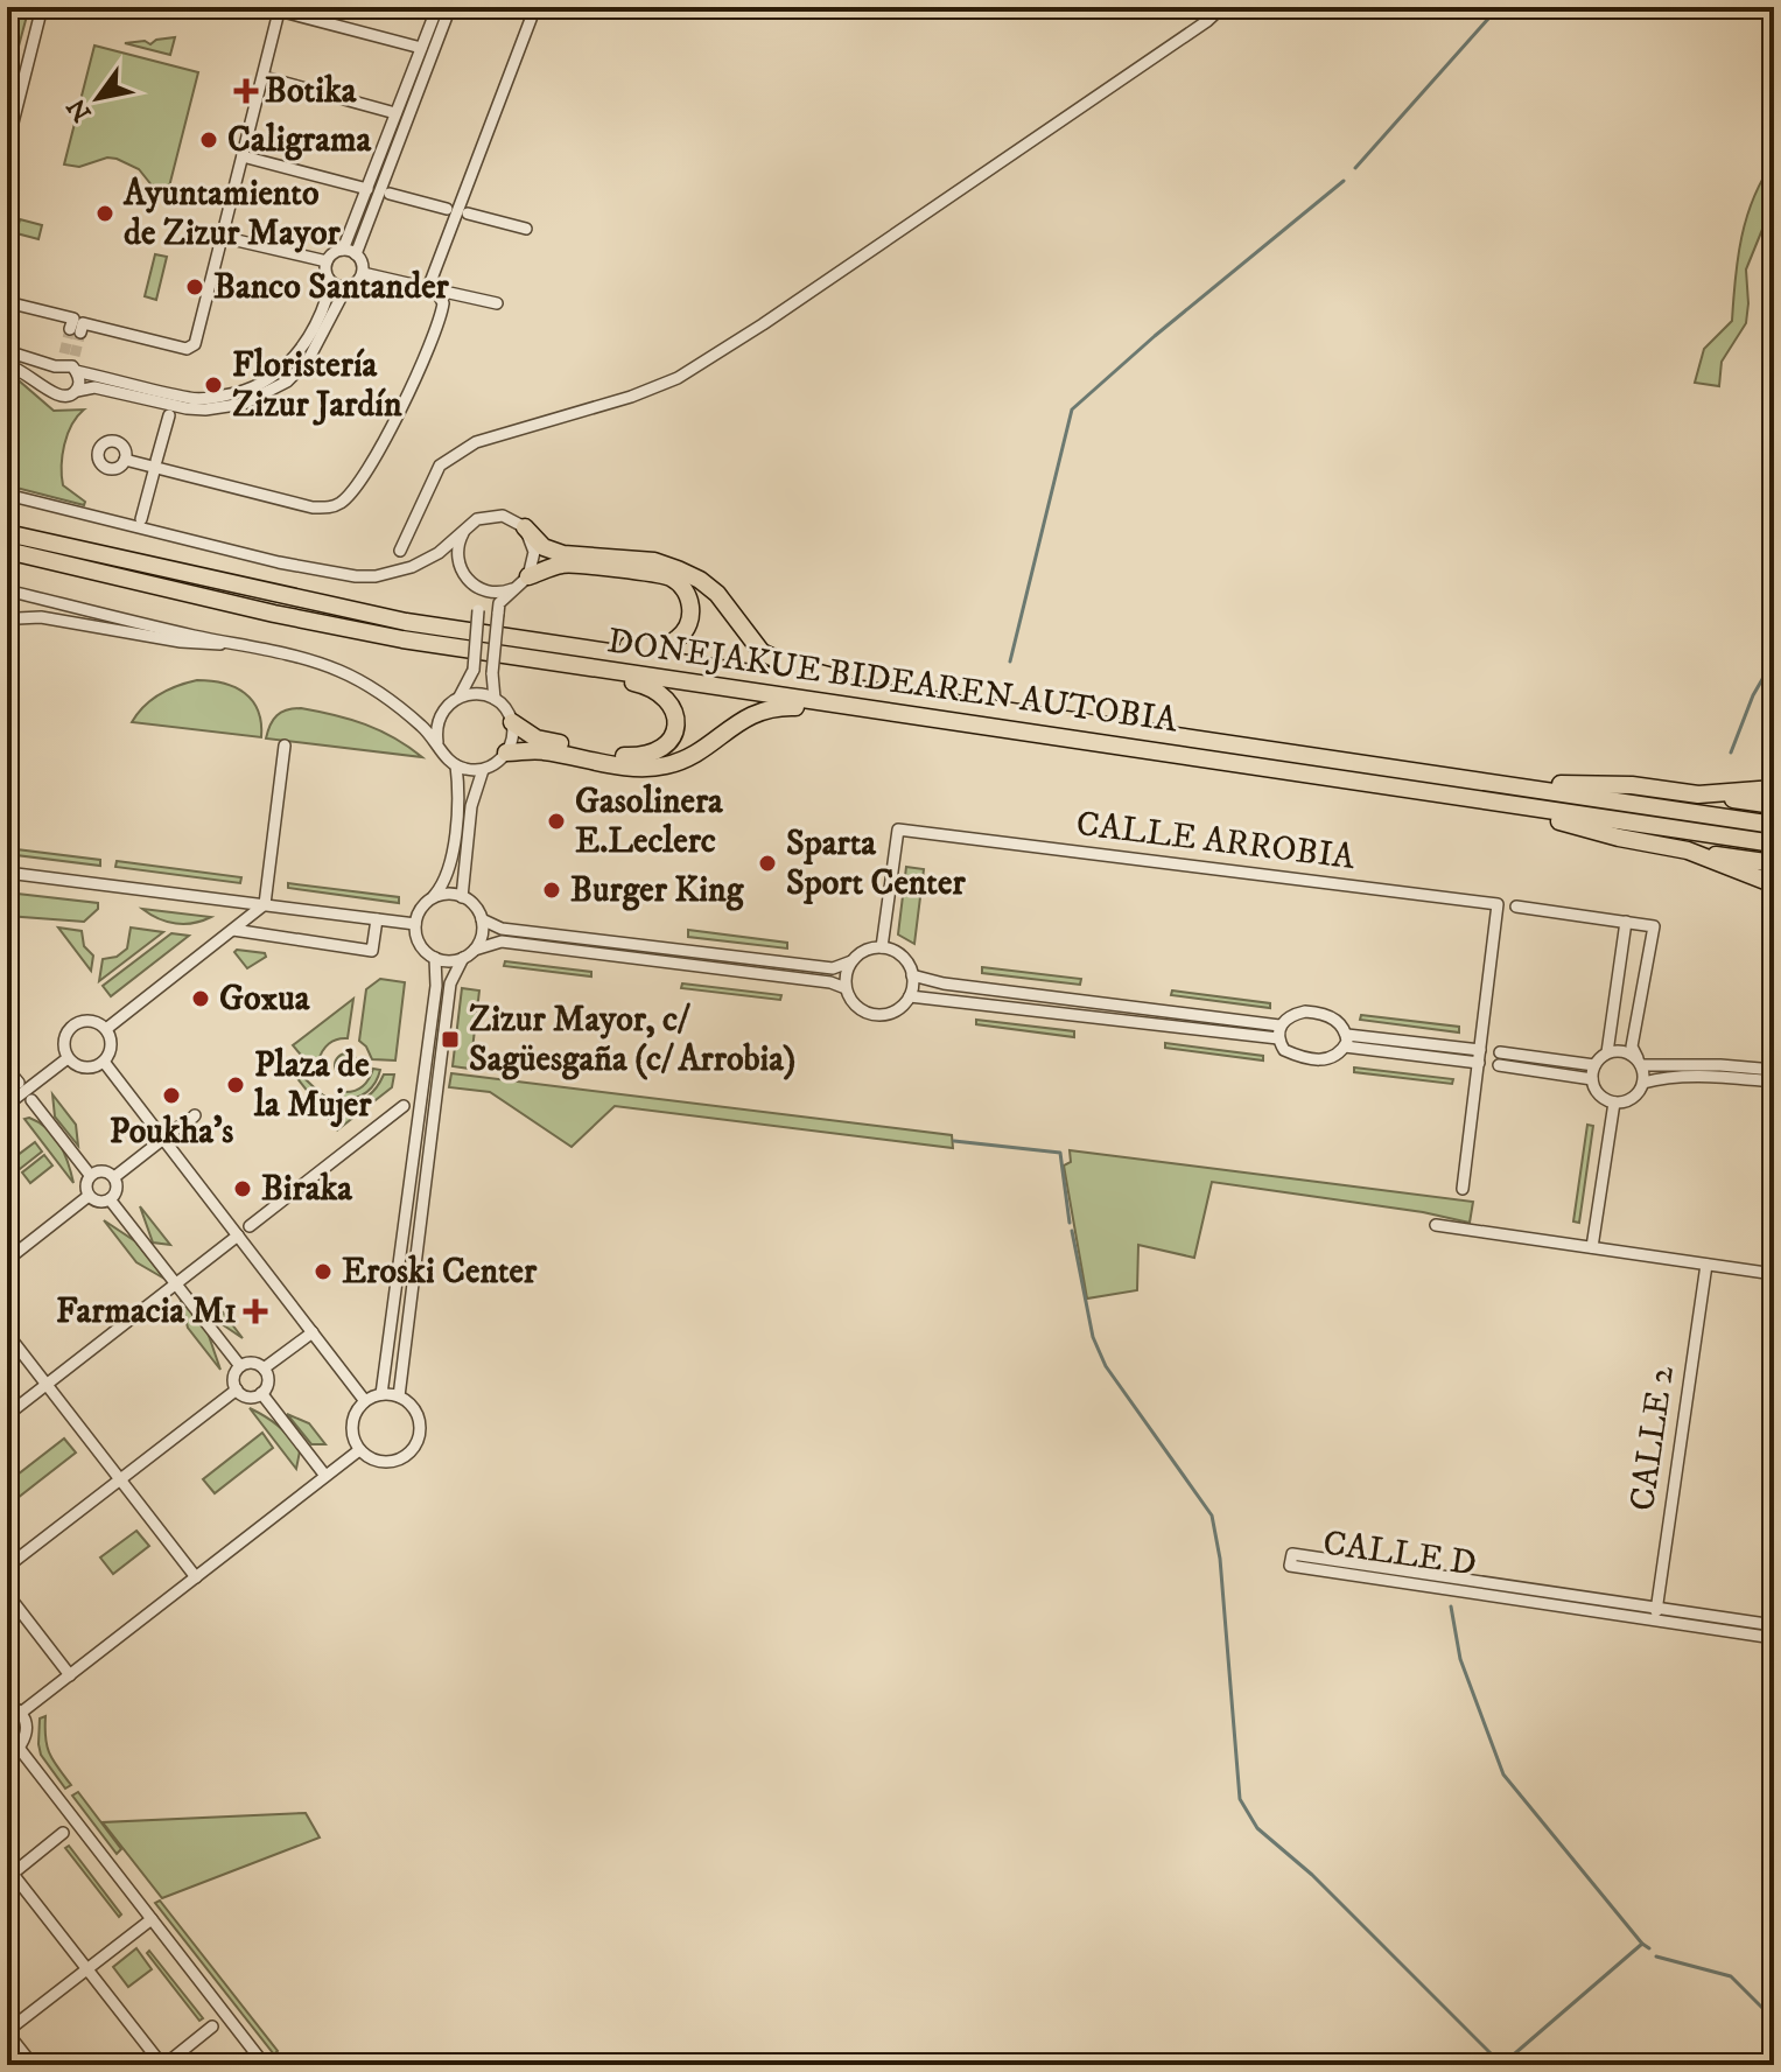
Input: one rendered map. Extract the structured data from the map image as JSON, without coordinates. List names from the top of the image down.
{
  "streets": {
    "highway": ["DONEJAKUE BIDEAREN AUTOBIA"],
    "street": ["CALLE ARROBIA", "CALLE 2", "CALLE D"]
  },
  "crossings": [
    ["CALLE 2", "CALLE D"]
  ],
  "places": {
    "health": ["Botika", "Farmacia M1"],
    "other": [
      "Caligrama",
      "Ayuntamiento de Zizur Mayor",
      "Banco Santander",
      "Floristería Zizur Jardín",
      "Gasolinera E.Leclerc",
      "Sparta Sport Center",
      "Burger King",
      "Goxua",
      "Plaza de la Mujer",
      "Poukha's",
      "Biraka",
      "Eroski Center"
    ],
    "transit": ["Zizur Mayor, c/ Sagüesgaña (c/ Arrobia)"]
  },
  "north": "bottom left"
}
